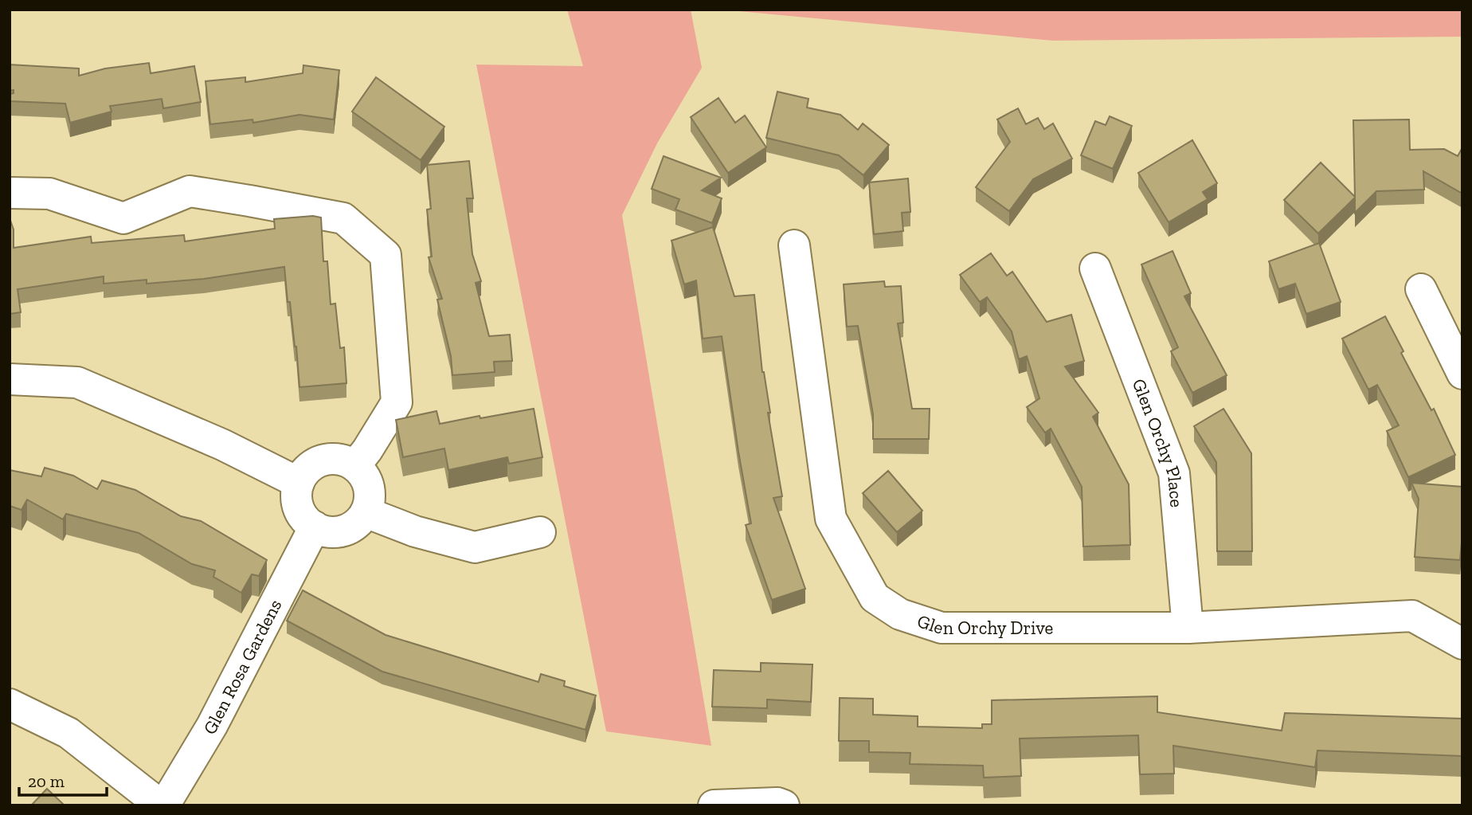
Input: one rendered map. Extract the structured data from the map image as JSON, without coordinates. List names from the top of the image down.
{
  "streets": {
    "street": ["Glen Orchy Place", "Glen Orchy Drive", "Glen Rosa Gardens"]
  },
  "crossings": [
    ["Glen Orchy Place", "Glen Orchy Drive"]
  ],
  "scale_bar": "20 m"
}
